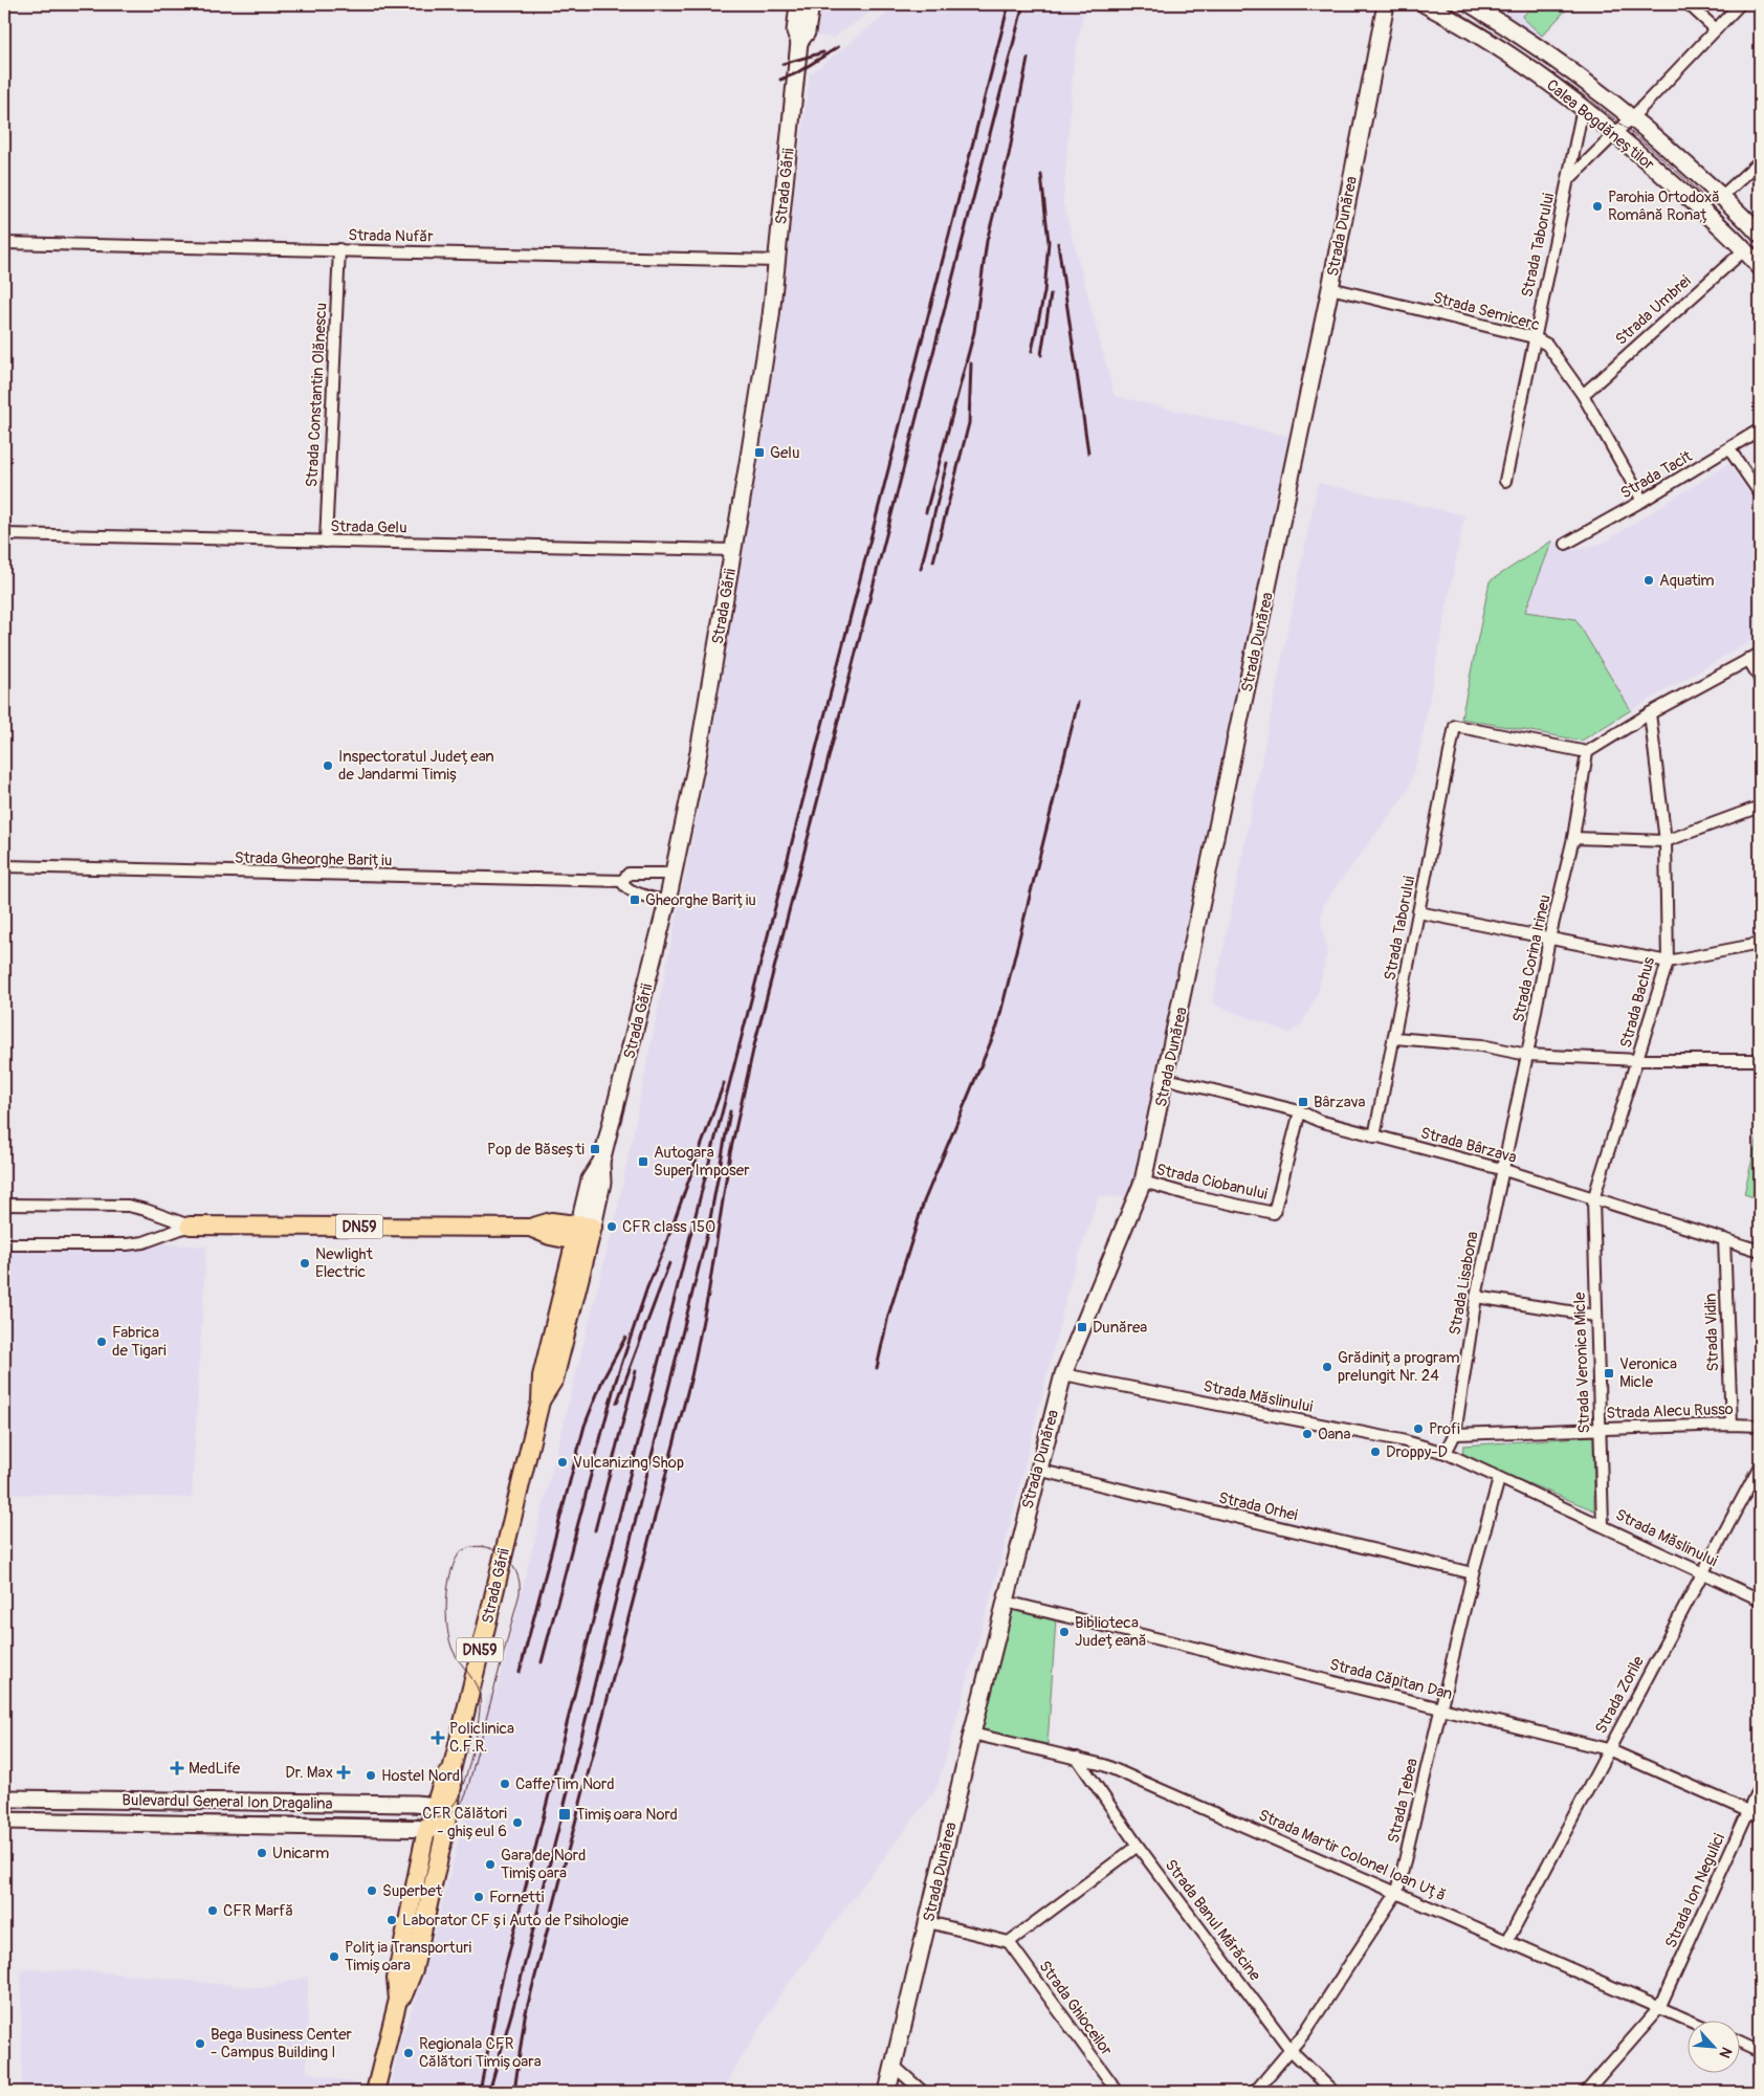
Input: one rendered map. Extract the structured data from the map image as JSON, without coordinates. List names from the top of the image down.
{
  "streets": {
    "main road": [
      "Calea Bogdăneștilor",
      "Strada Gării",
      "Strada Dunărea",
      "DN59",
      "Bulevardul General Ion Dragalina"
    ],
    "street": [
      "Strada Nufăr",
      "Strada Taborului",
      "Strada Umbrei",
      "Strada Semicerc",
      "Strada Constantin Olănescu",
      "Strada Tacit",
      "Strada Gelu",
      "Strada Gheorghe Barițiu",
      "Strada Corina Irineu",
      "Strada Bachus",
      "Strada Bârzava",
      "Strada Ciobanului",
      "Strada Lisabona",
      "Strada Vidin",
      "Strada Veronica Micle",
      "Strada Măslinului",
      "Strada Alecu Russo",
      "Strada Orhei",
      "Strada Căpitan Dan",
      "Strada Zorile",
      "Strada Țebea",
      "Strada Martir Colonel Ioan Uță",
      "Strada Ion Negulici",
      "Strada Banul Mărăcine",
      "Strada Ghioceilor"
    ]
  },
  "crossings": [
    ["Calea Bogdăneștilor", "Strada Taborului"],
    ["Calea Bogdăneștilor", "Strada Umbrei"],
    ["Strada Gării", "Strada Nufăr"],
    ["Strada Gării", "Strada Gelu"],
    ["Strada Gării", "Strada Gheorghe Barițiu"],
    ["Strada Gării", "DN59"],
    ["Strada Gării", "Bulevardul General Ion Dragalina"],
    ["Strada Dunărea", "Strada Semicerc"],
    ["Strada Dunărea", "Strada Bârzava"],
    ["Strada Dunărea", "Strada Ciobanului"],
    ["Strada Dunărea", "Strada Măslinului"],
    ["Strada Dunărea", "Strada Orhei"],
    ["Strada Dunărea", "Strada Căpitan Dan"],
    ["Strada Dunărea", "Strada Martir Colonel Ioan Uță"],
    ["Strada Nufăr", "Strada Constantin Olănescu"],
    ["Strada Taborului", "Strada Semicerc"],
    ["Strada Taborului", "Strada Corina Irineu"],
    ["Strada Taborului", "Strada Bârzava"],
    ["Strada Umbrei", "Strada Semicerc"],
    ["Strada Semicerc", "Strada Tacit"],
    ["Strada Constantin Olănescu", "Strada Gelu"],
    ["Strada Corina Irineu", "Strada Bârzava"],
    ["Strada Corina Irineu", "Strada Lisabona"],
    ["Strada Bachus", "Strada Bârzava"],
    ["Strada Bachus", "Strada Veronica Micle"],
    ["Strada Bârzava", "Strada Ciobanului"],
    ["Strada Bârzava", "Strada Lisabona"],
    ["Strada Bârzava", "Strada Vidin"],
    ["Strada Bârzava", "Strada Veronica Micle"],
    ["DN59", "Bulevardul General Ion Dragalina"],
    ["Strada Lisabona", "Strada Alecu Russo"],
    ["Strada Vidin", "Strada Alecu Russo"],
    ["Strada Veronica Micle", "Strada Măslinului"],
    ["Strada Veronica Micle", "Strada Alecu Russo"],
    ["Strada Măslinului", "Strada Zorile"],
    ["Strada Măslinului", "Strada Țebea"],
    ["Strada Orhei", "Strada Țebea"],
    ["Strada Căpitan Dan", "Strada Zorile"],
    ["Strada Căpitan Dan", "Strada Țebea"],
    ["Strada Căpitan Dan", "Strada Ion Negulici"],
    ["Strada Zorile", "Strada Martir Colonel Ioan Uță"],
    ["Strada Țebea", "Strada Martir Colonel Ioan Uță"],
    ["Strada Țebea", "Strada Banul Mărăcine"],
    ["Strada Martir Colonel Ioan Uță", "Strada Ion Negulici"],
    ["Strada Martir Colonel Ioan Uță", "Strada Banul Mărăcine"]
  ],
  "places": {
    "other": [
      "Parohia Ortodoxă Română Ronaț",
      "Aquatim",
      "Inspectoratul Județean de Jandarmi Timiș",
      "CFR class 150",
      "Newlight Electric",
      "Fabrica de Tigari",
      "Grădinița program prelungit Nr. 24",
      "Profi",
      "Oana",
      "Droppy-D",
      "Vulcanizing Shop",
      "Biblioteca Județeană",
      "Hostel Nord",
      "Caffe Tim Nord",
      "CFR Călători - ghișeul 6",
      "Unicarm",
      "Gara de Nord Timișoara",
      "Superbet",
      "Fornetti",
      "CFR Marfă",
      "Laborator CF și Auto de Psihologie",
      "Poliția Transporturi Timișoara",
      "Bega Business Center - Campus Building I",
      "Regionala CFR Călători Timișoara"
    ],
    "transit": [
      "Gelu",
      "Gheorghe Barițiu",
      "Bârzava",
      "Pop de Băsești",
      "Autogara Super Imposer",
      "Dunărea",
      "Veronica Micle",
      "Timișoara Nord"
    ],
    "health": ["Policlinica C.F.R.", "MedLife", "Dr. Max"]
  },
  "north": "bottom right"
}
